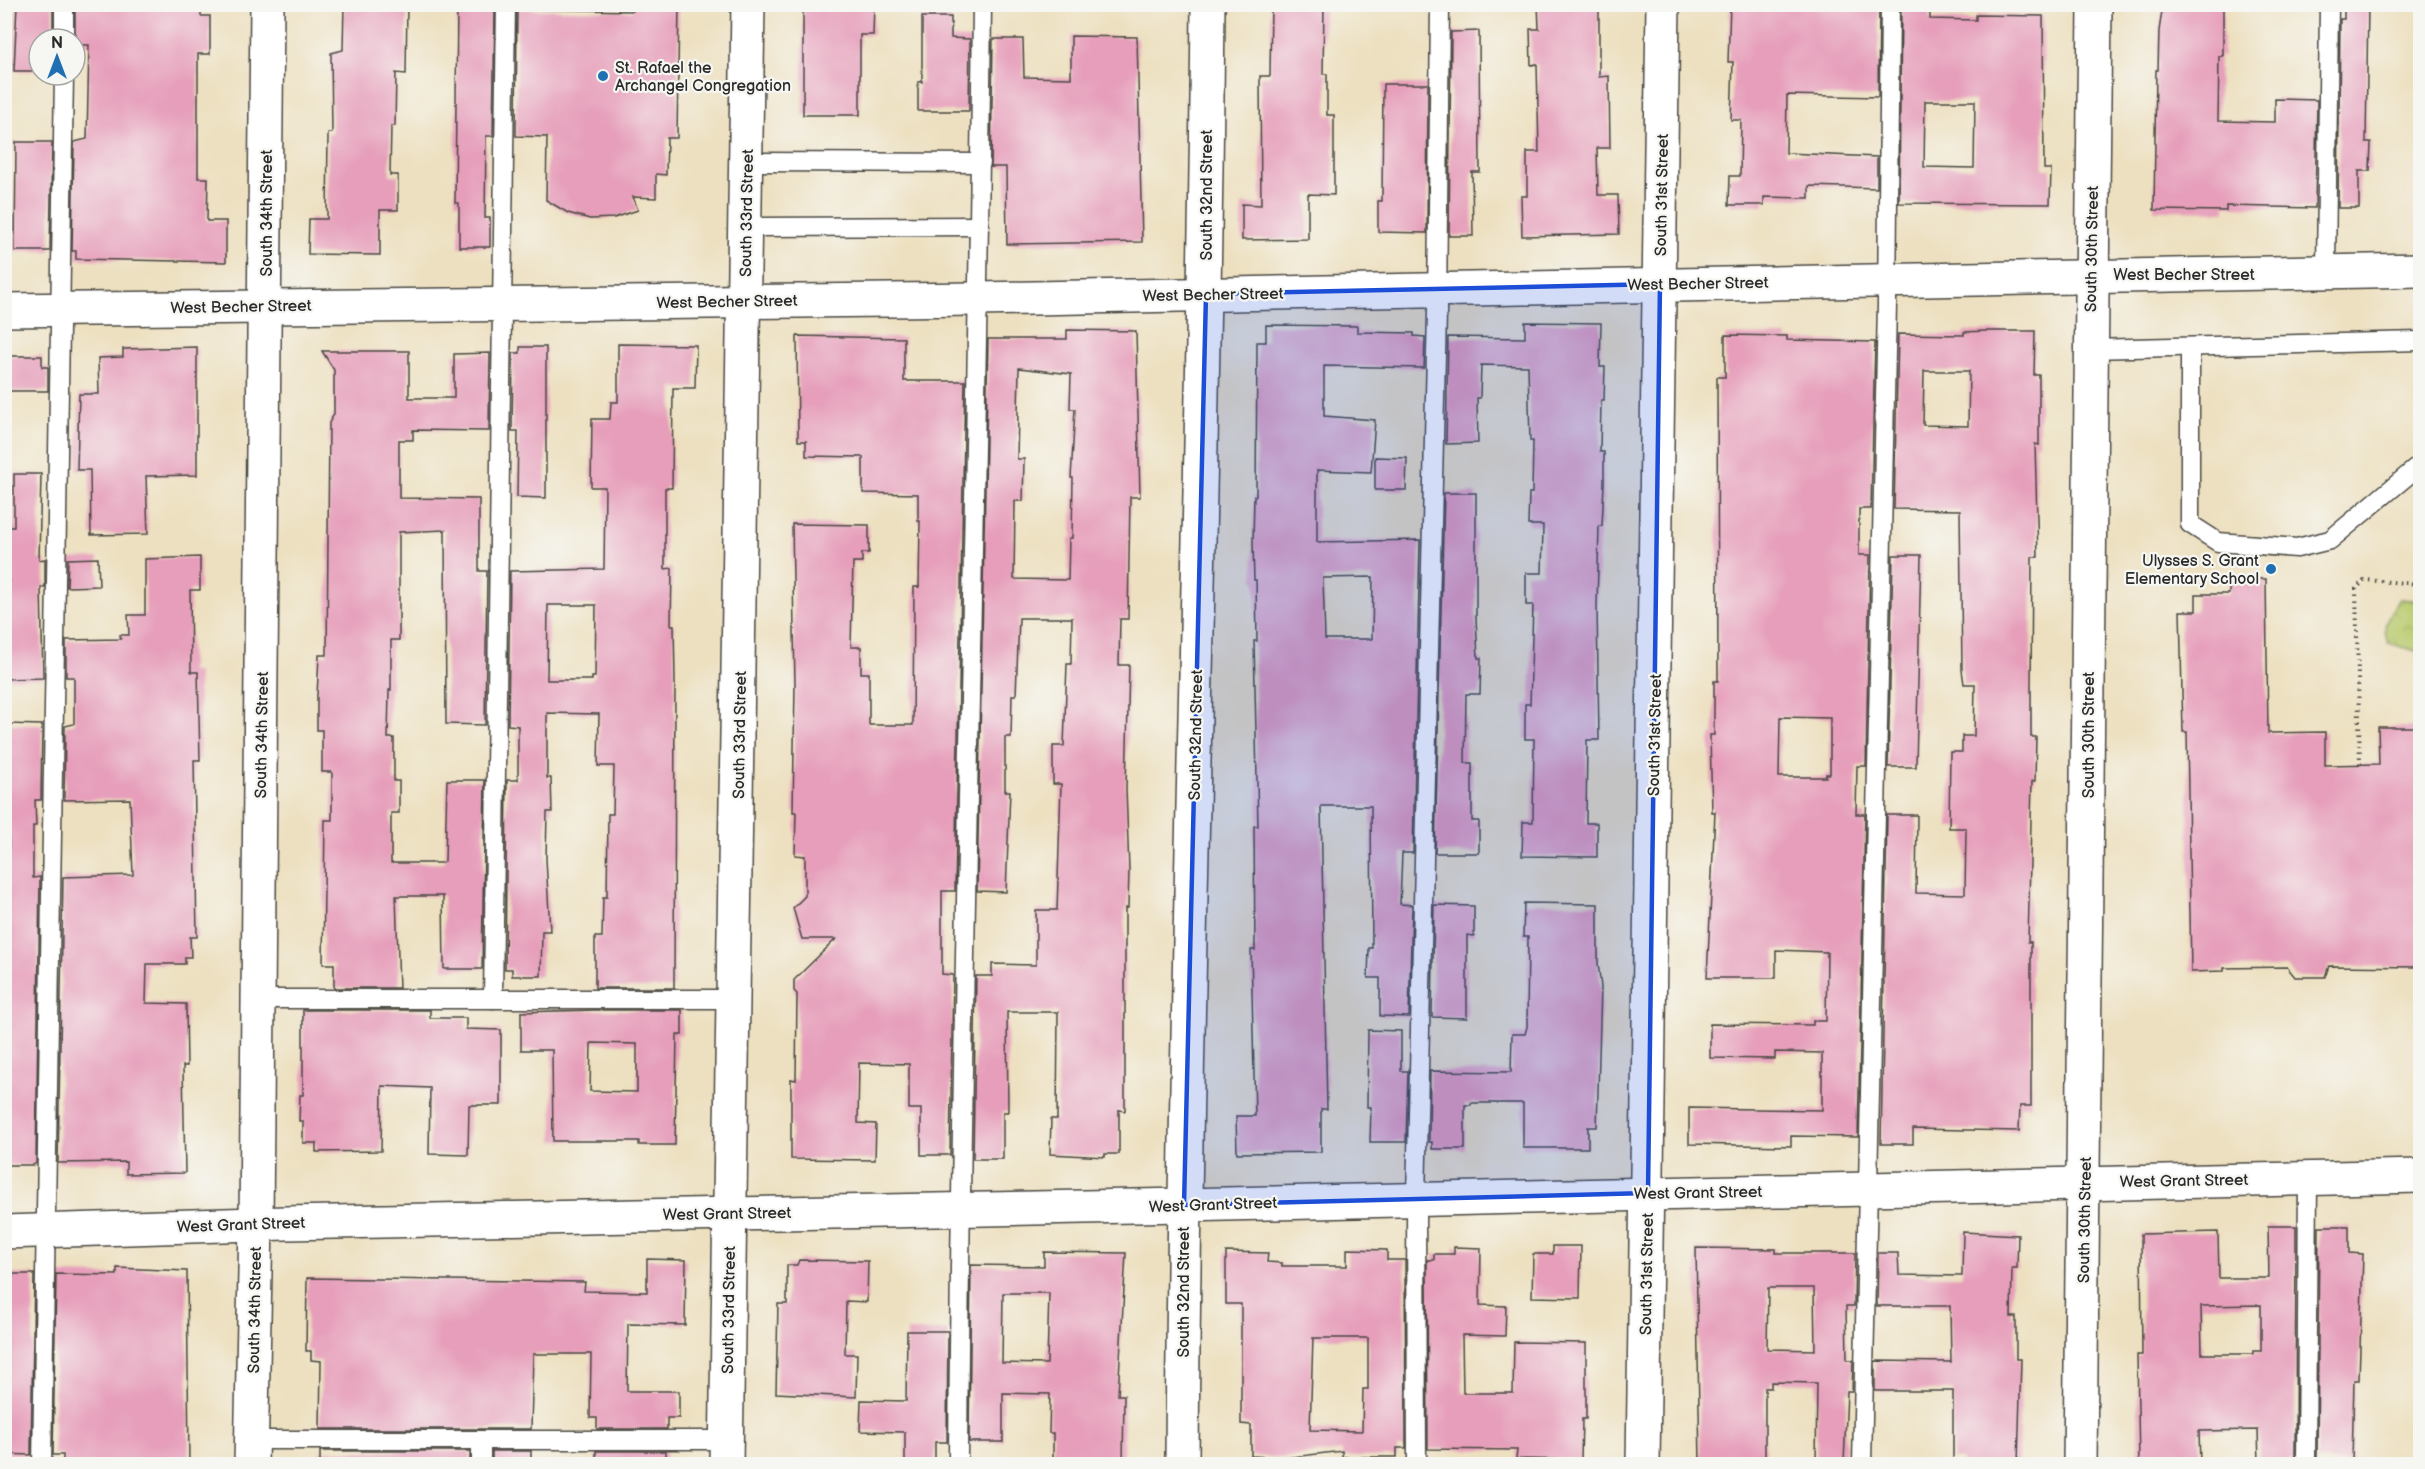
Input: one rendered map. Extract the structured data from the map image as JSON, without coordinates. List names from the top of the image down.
{
  "streets": {
    "street": [
      "South 32nd Street",
      "South 31st Street",
      "South 34th Street",
      "South 33rd Street",
      "South 30th Street",
      "West Becher Street",
      "West Grant Street"
    ]
  },
  "crossings": [
    ["South 32nd Street", "West Becher Street"],
    ["South 32nd Street", "West Grant Street"],
    ["South 31st Street", "West Becher Street"],
    ["South 31st Street", "West Grant Street"],
    ["South 34th Street", "West Becher Street"],
    ["South 34th Street", "West Grant Street"],
    ["South 33rd Street", "West Becher Street"],
    ["South 33rd Street", "West Grant Street"],
    ["South 30th Street", "West Becher Street"],
    ["South 30th Street", "West Grant Street"]
  ],
  "places": ["St. Rafael the Archangel Congregation", "Ulysses S. Grant Elementary School"],
  "north": "top"
}
